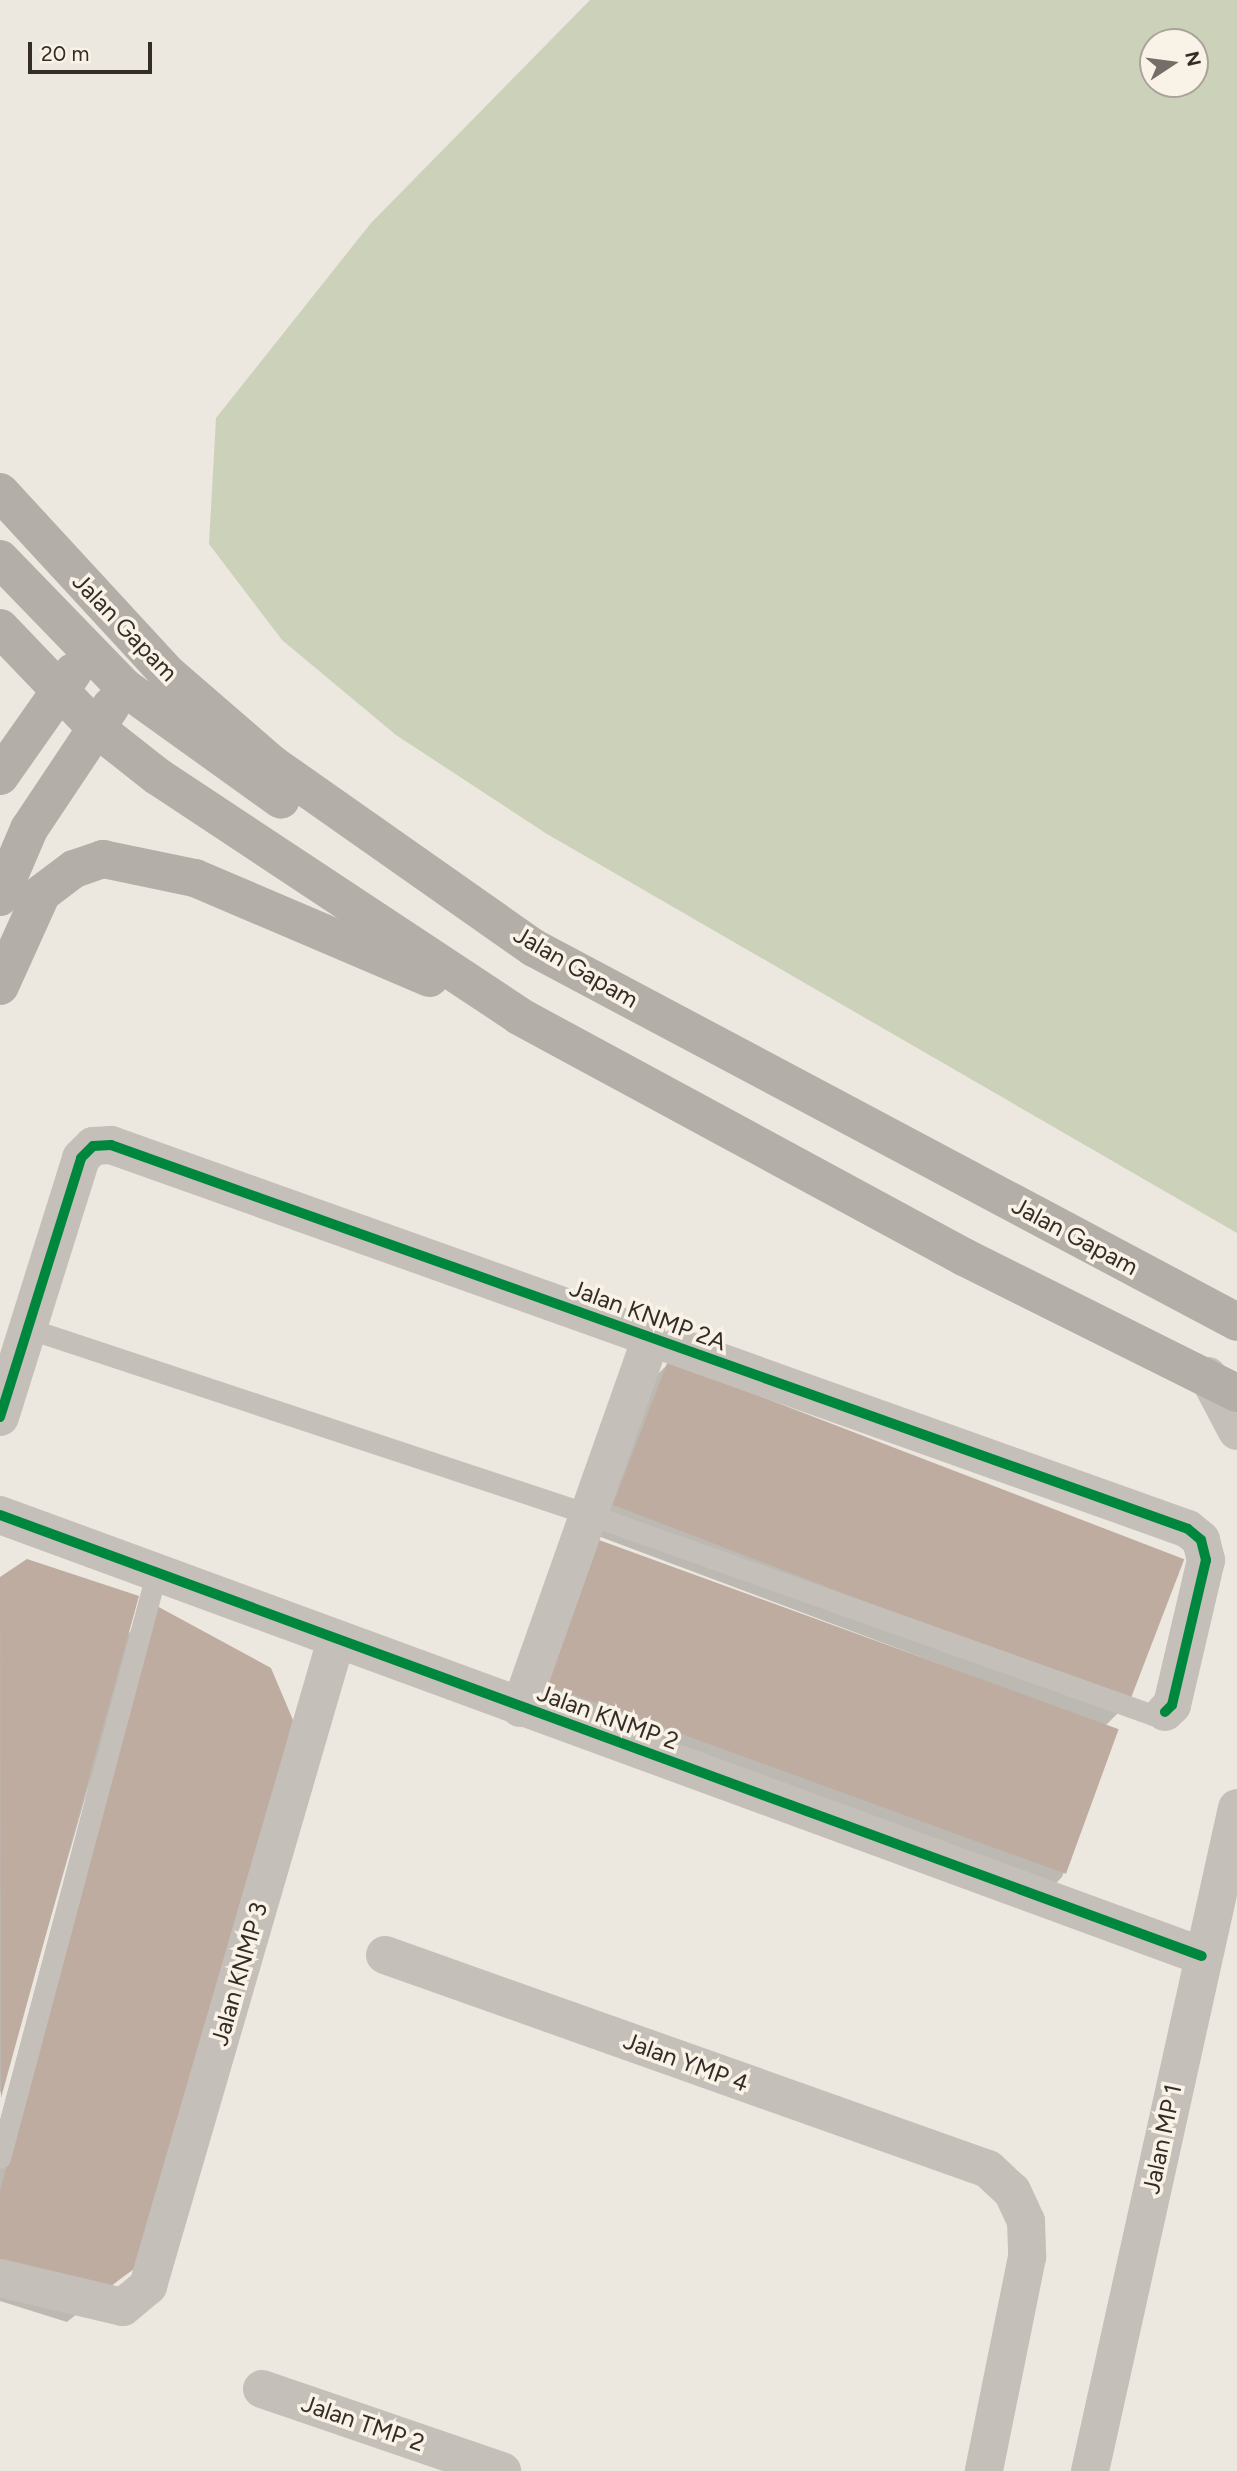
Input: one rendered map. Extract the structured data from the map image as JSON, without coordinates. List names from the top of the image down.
{
  "streets": {
    "main road": ["Jalan Gapam"],
    "street": [
      "Jalan KNMP 2A",
      "Jalan KNMP 2",
      "Jalan KNMP 3",
      "Jalan YMP 4",
      "Jalan MP 1",
      "Jalan TMP 2"
    ]
  },
  "crossings": [
    ["Jalan KNMP 2", "Jalan KNMP 3"],
    ["Jalan KNMP 2", "Jalan MP 1"]
  ],
  "scale_bar": "20 m",
  "north": "right"
}
